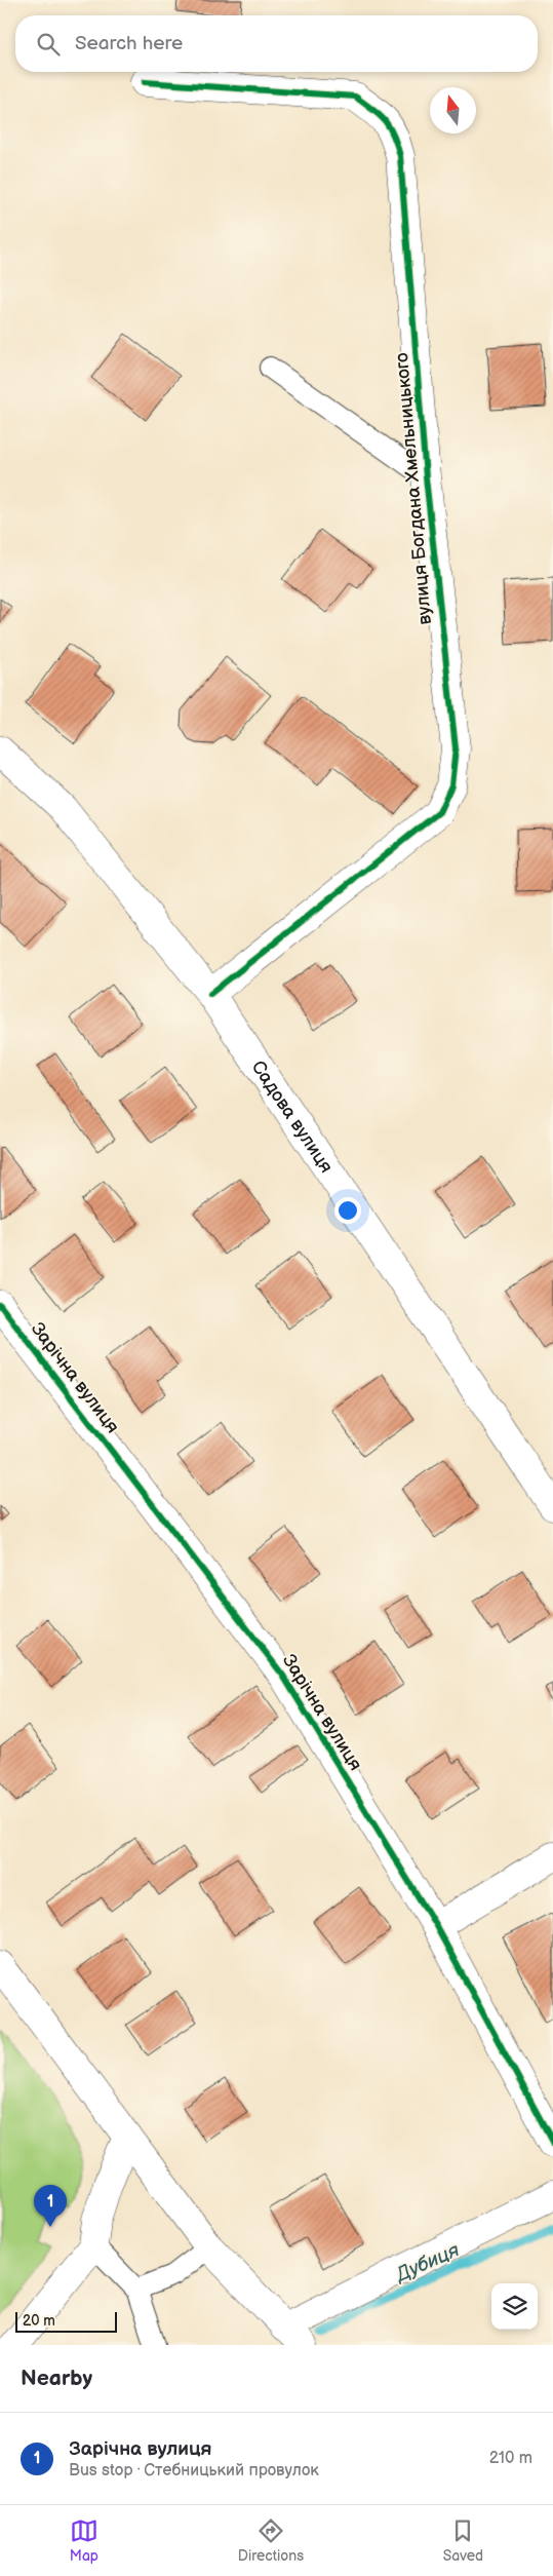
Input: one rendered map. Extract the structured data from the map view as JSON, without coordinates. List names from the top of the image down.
{
  "streets": {
    "street": ["вулиця Богдана Хмельницького", "Садова вулиця", "Зарічна вулиця"]
  },
  "crossings": [
    ["вулиця Богдана Хмельницького", "Садова вулиця"]
  ],
  "water": ["Дубиця"],
  "scale_bar": "20 m",
  "north": "top",
  "page": {
    "search": "Search here",
    "pins": "1",
    "scale": "20 m",
    "heading": "Nearby",
    "list": [
      {
        "mark": "1",
        "name": "Зарічна вулиця",
        "note": "Bus stop · Стебницький провулок",
        "value": "210 m"
      }
    ],
    "nav": ["Map", "Directions", "Saved"]
  }
}
